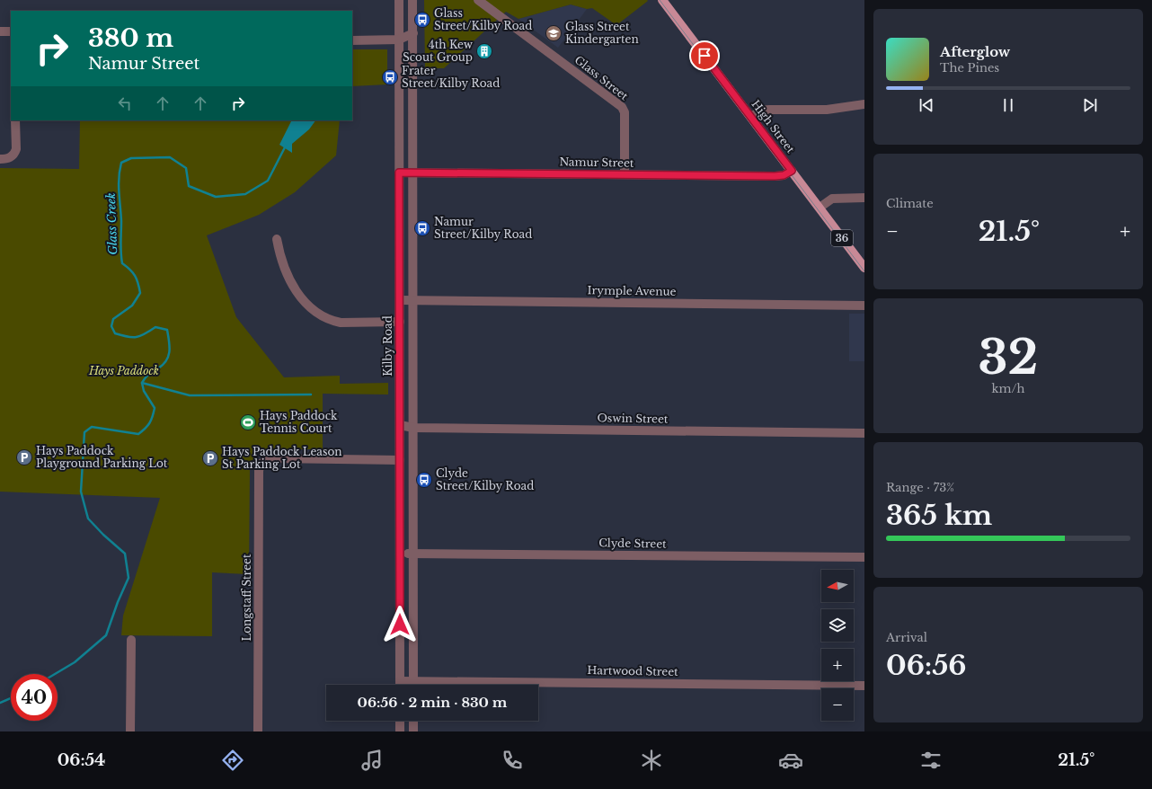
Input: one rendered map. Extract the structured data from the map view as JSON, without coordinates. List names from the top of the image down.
{
  "streets": {
    "main road": ["High Street", "36"],
    "street": [
      "Glass Street",
      "Namur Street",
      "Irymple Avenue",
      "Kilby Road",
      "Oswin Street",
      "Clyde Street",
      "Longstaff Street",
      "Hartwood Street"
    ]
  },
  "crossings": [
    ["Glass Street", "Namur Street"],
    ["High Street", "Namur Street"],
    ["Namur Street", "Kilby Road"],
    ["Irymple Avenue", "Kilby Road"],
    ["Kilby Road", "Oswin Street"],
    ["Kilby Road", "Clyde Street"],
    ["Kilby Road", "Longstaff Street"],
    ["Kilby Road", "Hartwood Street"]
  ],
  "water": ["Glass Creek"],
  "parks": ["Hays Paddock"],
  "places": {
    "bus stop": [
      "Glass Street/Kilby Road",
      "Frater Street/Kilby Road",
      "Namur Street/Kilby Road",
      "Clyde Street/Kilby Road"
    ],
    "school or university": ["Glass Street Kindergarten"],
    "building": ["4th Kew Scout Group"],
    "sports": ["Hays Paddock Tennis Court"],
    "parking": ["Hays Paddock Playground Parking Lot", "Hays Paddock Leason St Parking Lot"]
  },
  "north": "left",
  "page": {
    "turn": ["380 m", "Namur Street"],
    "song": ["Afterglow", "The Pines"],
    "tile": [
      "Climate",
      ["32", "km/h"],
      ["Range · 73%", "365 km"],
      ["Arrival", "06:56"]
    ],
    "heat": ["−", "21.5°", "+"],
    "map_buttons": ["+", "−"],
    "limit": "40",
    "trip": "06:56 · 2 min · 830 m",
    "tabs": ["06:54", "21.5°"]
  }
}
